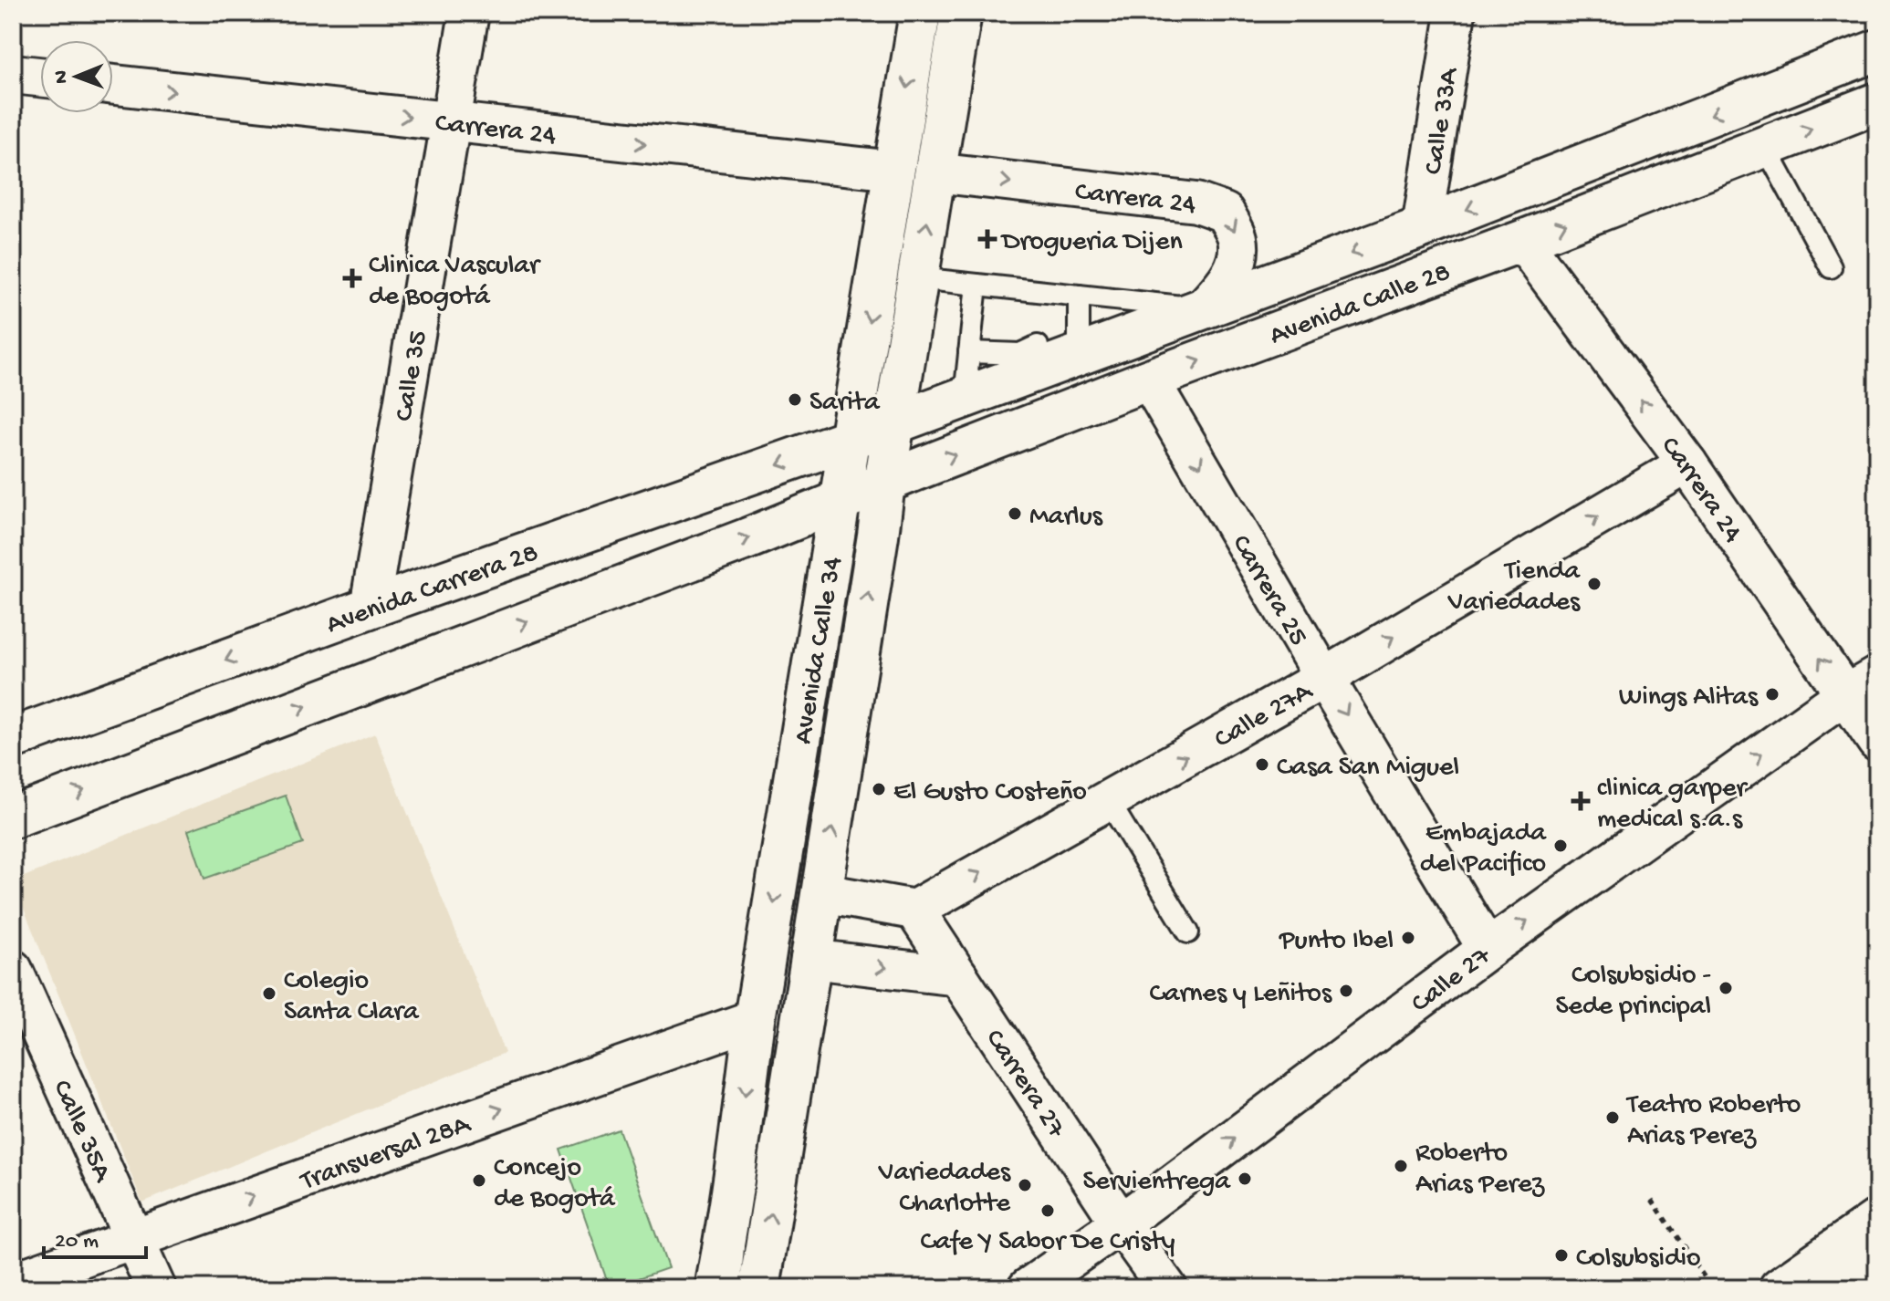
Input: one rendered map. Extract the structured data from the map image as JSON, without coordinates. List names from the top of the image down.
{
  "streets": {
    "main road": ["Avenida Calle 28", "Avenida Carrera 28", "Avenida Calle 34"],
    "street": [
      "Calle 33A",
      "Carrera 24",
      "Calle 35",
      "Carrera 25",
      "Calle 27A",
      "Calle 27",
      "Carrera 27",
      "Calle 35A",
      "Transversal 28A"
    ]
  },
  "crossings": [
    ["Calle 33A", "Avenida Calle 28"],
    ["Carrera 24", "Avenida Calle 28"],
    ["Carrera 24", "Calle 35"],
    ["Carrera 24", "Avenida Calle 34"],
    ["Carrera 24", "Calle 27A"],
    ["Carrera 24", "Calle 27"],
    ["Avenida Calle 28", "Avenida Carrera 28"],
    ["Avenida Calle 28", "Carrera 25"],
    ["Avenida Calle 28", "Avenida Calle 34"],
    ["Calle 35", "Avenida Carrera 28"],
    ["Avenida Carrera 28", "Avenida Calle 34"],
    ["Carrera 25", "Calle 27A"],
    ["Carrera 25", "Calle 27"],
    ["Avenida Calle 34", "Transversal 28A"],
    ["Calle 27A", "Carrera 27"],
    ["Calle 27", "Carrera 27"],
    ["Calle 35A", "Transversal 28A"]
  ],
  "one_way": [
    "Carrera 25",
    "Calle 27A",
    "Calle 27",
    "Transversal 28A"
  ],
  "places": {
    "health": ["Drogueria Dijen", "Clinica Vascular de Bogotá", "clinica garper medical s.a.s"],
    "other": [
      "Sarita",
      "Marlus",
      "Tienda Variedades",
      "Wings Alitas",
      "Casa San Miguel",
      "El Gusto Costeño",
      "Embajada del Pacifico",
      "Punto Ibel",
      "Colsubsidio - Sede principal",
      "Carnes y Leñitos",
      "Colegio Santa Clara",
      "Teatro Roberto Arias Perez",
      "Roberto Arias Perez",
      "Servientrega",
      "Concejo de Bogotá",
      "Variedades Charlotte",
      "Cafe Y Sabor De Cristy",
      "Colsubsidio"
    ]
  },
  "scale_bar": "20 m",
  "north": "left"
}
